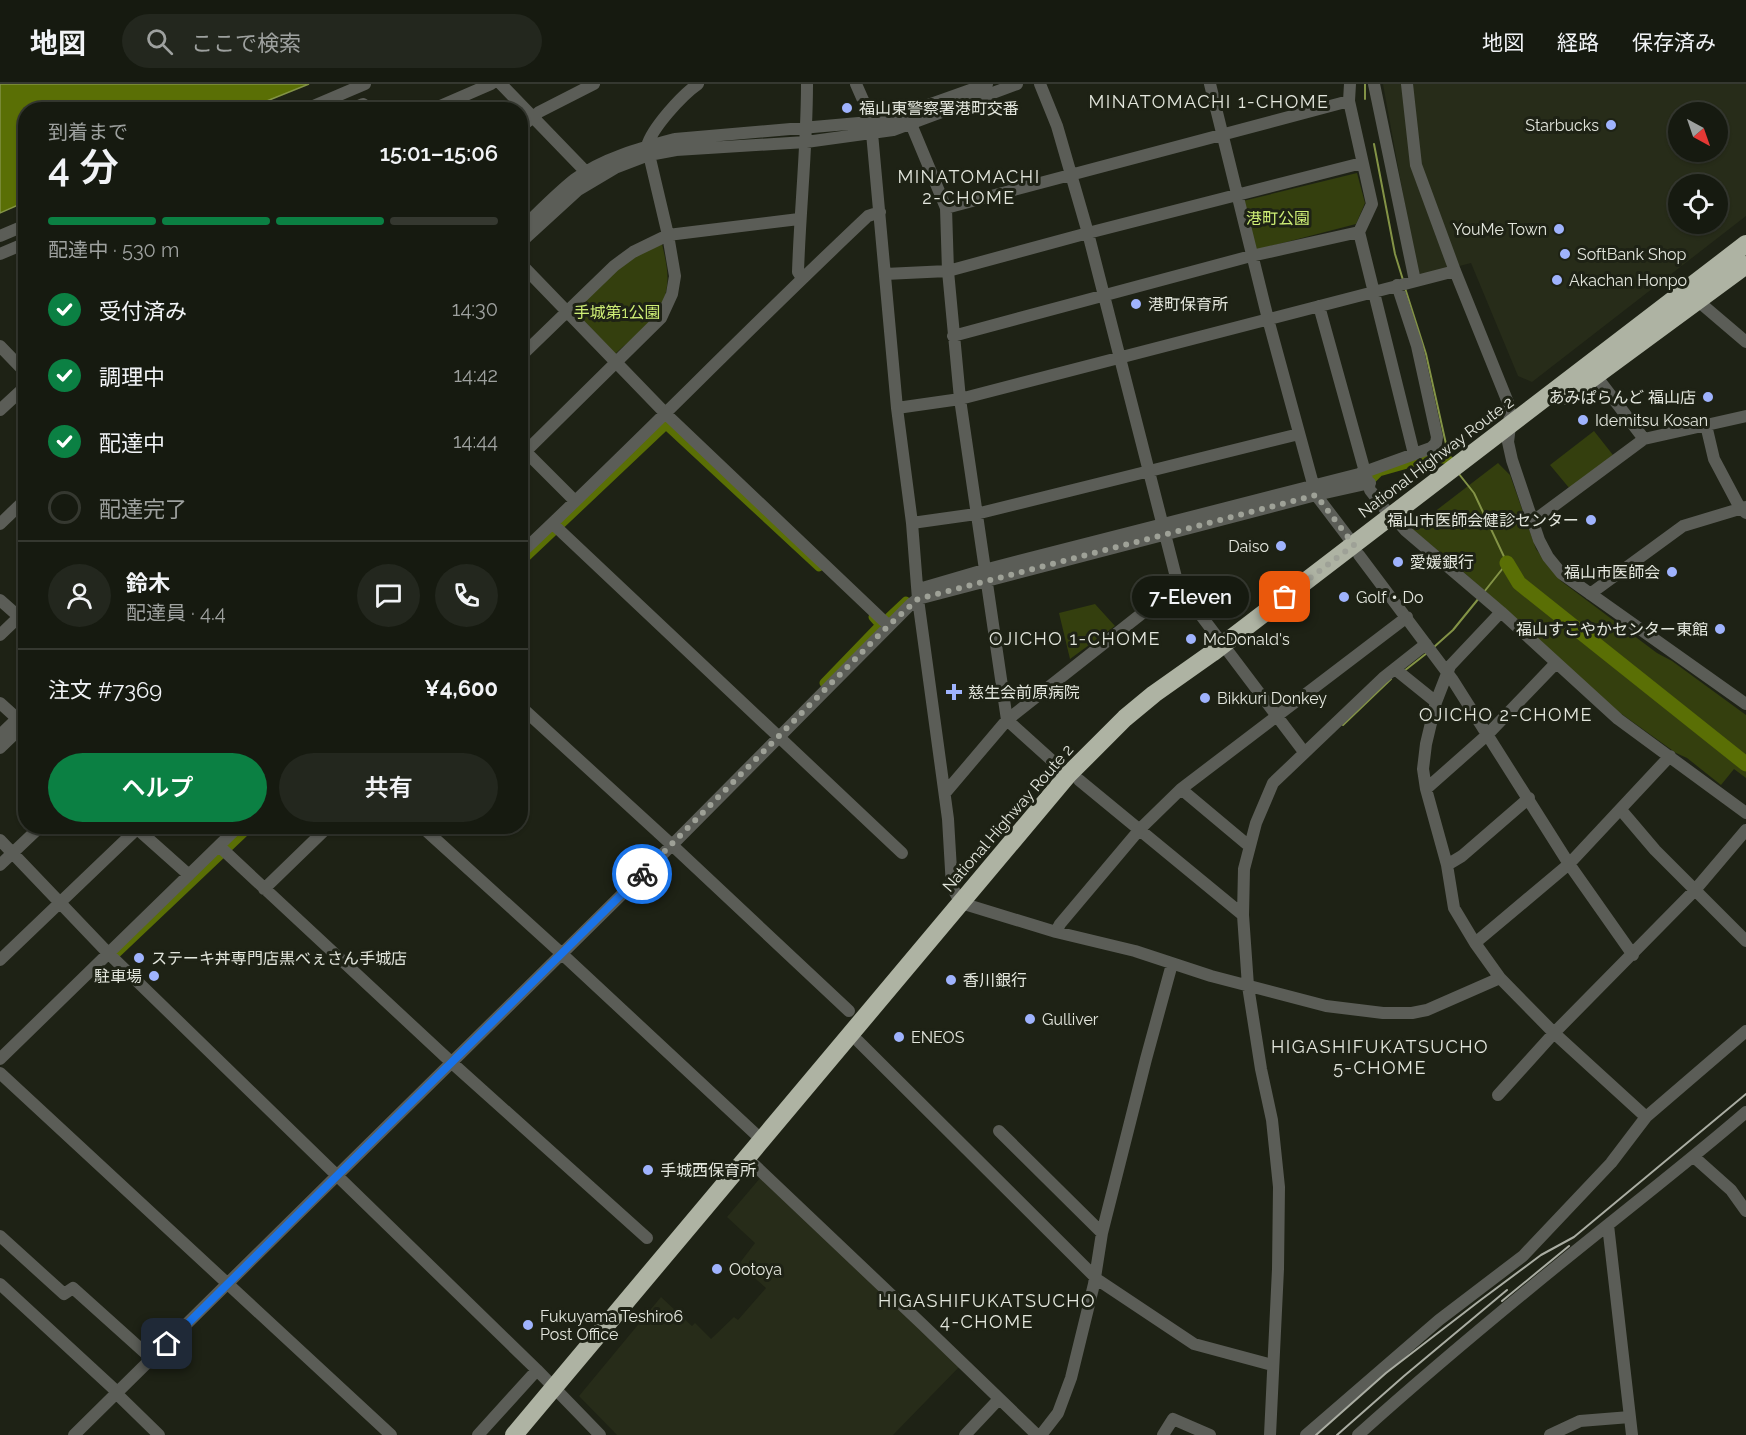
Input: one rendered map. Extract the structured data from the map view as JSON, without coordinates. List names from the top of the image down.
{
  "streets": {
    "highway": ["National Highway Route 2"]
  },
  "districts": [
    "MINATOMACHI 1-CHOME",
    "MINATOMACHI 2-CHOME",
    "OJICHO 1-CHOME",
    "OJICHO 2-CHOME",
    "HIGASHIFUKATSUCHO 5-CHOME",
    "HIGASHIFUKATSUCHO 4-CHOME"
  ],
  "parks": ["港町公園", "手城第1公園"],
  "places": {
    "other": [
      "福山東警察署港町交番",
      "Starbucks",
      "YouMe Town",
      "SoftBank Shop",
      "Akachan Honpo",
      "港町保育所",
      "あみぱらんど 福山店",
      "Idemitsu Kosan",
      "福山市医師会健診センター",
      "Daiso",
      "愛媛銀行",
      "福山市医師会",
      "7-Eleven",
      "Golf・Do",
      "福山すこやかセンター東館",
      "McDonald's",
      "Bikkuri Donkey",
      "ステーキ丼専門店黒べぇさん手城店",
      "駐車場",
      "香川銀行",
      "Gulliver",
      "ENEOS",
      "手城西保育所",
      "Ootoya",
      "Fukuyama Teshiro6 Post Office"
    ],
    "health": ["慈生会前原病院"]
  },
  "north": "bottom right",
  "page": {
    "header": "地図",
    "search": "ここで検索",
    "nav": ["地図", "経路", "保存済み"],
    "heading": ["4 分", "到着まで", "15:01–15:06"],
    "panel": [
      "鈴木",
      "配達員 · 4.4",
      "注文 #7369",
      "¥4,600"
    ],
    "bar": "配達中 · 530 m",
    "list": [
      ["受付済み", "14:30"],
      ["調理中", "14:42"],
      ["配達中", "14:44"],
      "配達完了"
    ],
    "bubble": "7-Eleven",
    "buttons": ["ヘルプ", "共有"]
  }
}
